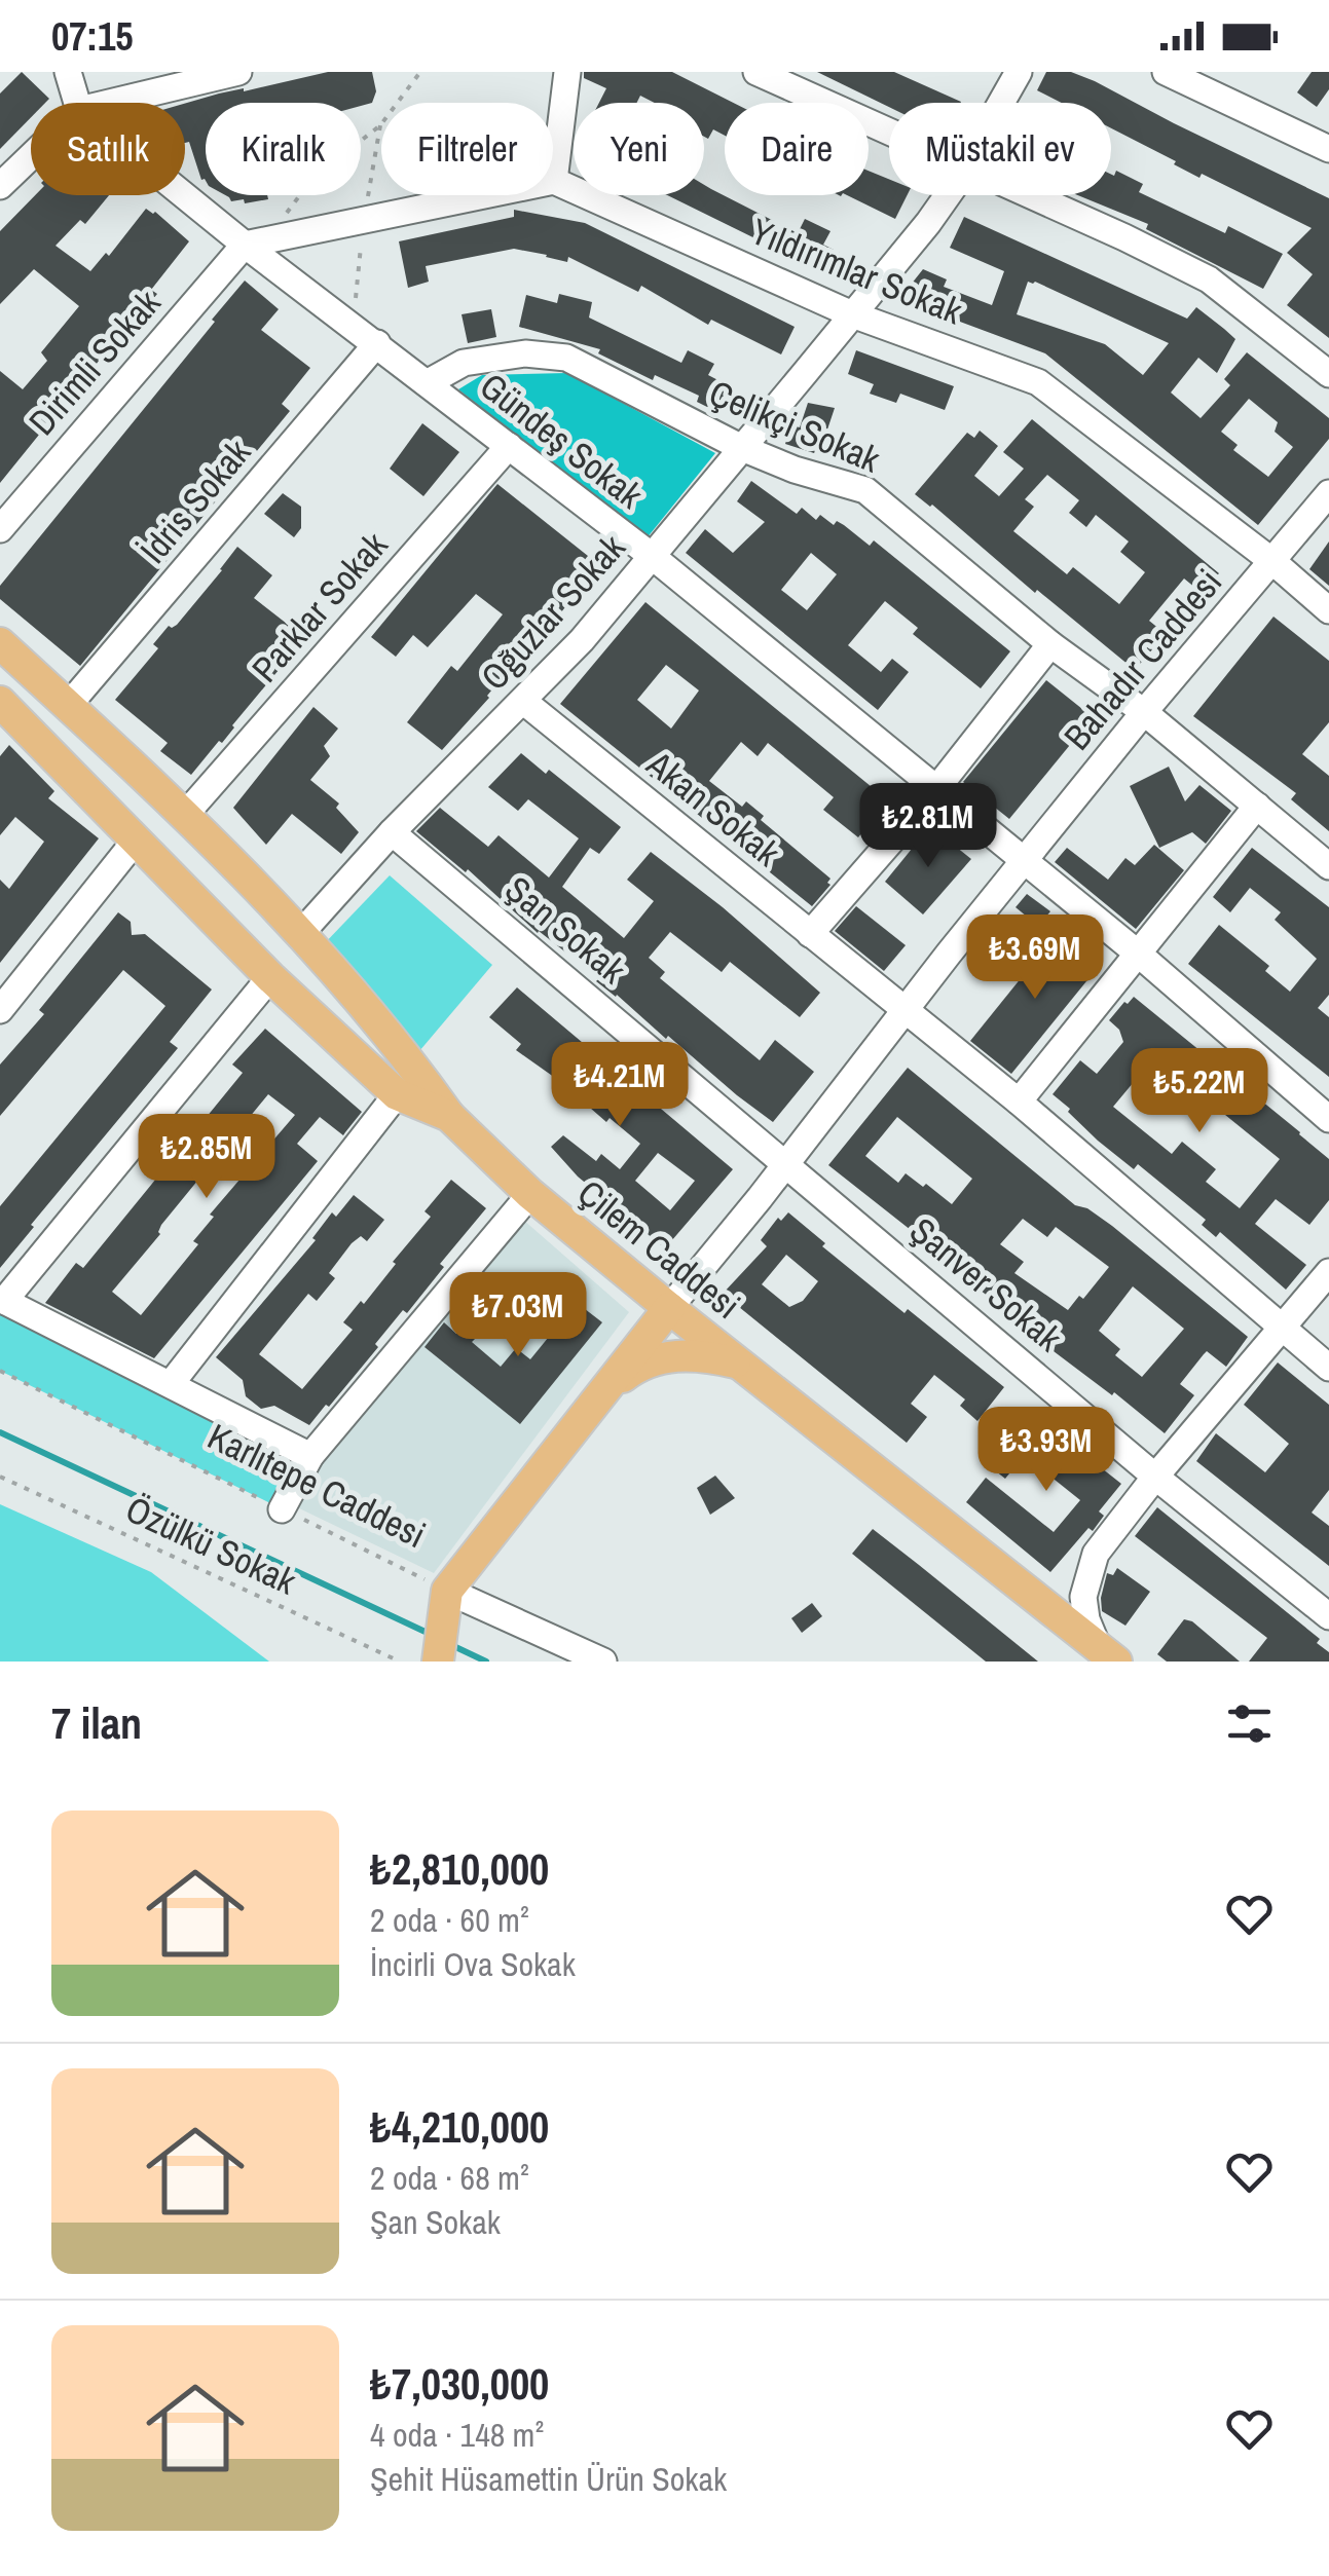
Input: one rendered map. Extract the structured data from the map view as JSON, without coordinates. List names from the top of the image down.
{
  "streets": {
    "main road": ["Çilem Caddesi"],
    "street": [
      "Yıldırımlar Sokak",
      "Dirimli Sokak",
      "Çelikçi Sokak",
      "Gündeş Sokak",
      "İdris Sokak",
      "Parklar Sokak",
      "Oğuzlar Sokak",
      "Bahadır Caddesi",
      "Akan Sokak",
      "Şan Sokak",
      "Şanver Sokak",
      "Karlıtepe Caddesi"
    ],
    "path": ["Özülkü Sokak"]
  },
  "crossings": [
    ["Yıldırımlar Sokak", "Oğuzlar Sokak"],
    ["Yıldırımlar Sokak", "Bahadır Caddesi"],
    ["Dirimli Sokak", "Gündeş Sokak"],
    ["Çelikçi Sokak", "Gündeş Sokak"],
    ["Çelikçi Sokak", "Oğuzlar Sokak"],
    ["Çelikçi Sokak", "Bahadır Caddesi"],
    ["Gündeş Sokak", "İdris Sokak"],
    ["Gündeş Sokak", "Parklar Sokak"],
    ["Gündeş Sokak", "Oğuzlar Sokak"],
    ["Gündeş Sokak", "Bahadır Caddesi"],
    ["Oğuzlar Sokak", "Akan Sokak"],
    ["Oğuzlar Sokak", "Şan Sokak"],
    ["Bahadır Caddesi", "Akan Sokak"],
    ["Bahadır Caddesi", "Şan Sokak"],
    ["Bahadır Caddesi", "Çilem Caddesi"],
    ["Bahadır Caddesi", "Şanver Sokak"],
    ["Şan Sokak", "Şanver Sokak"]
  ],
  "page": {
    "status": "07:15",
    "chip": [
      "Satılık",
      "Kiralık",
      "Filtreler",
      "Yeni",
      "Daire",
      "Müstakil ev"
    ],
    "price": [
      "₺2.81M",
      "₺3.69M",
      "₺4.21M",
      "₺5.22M",
      "₺2.85M",
      "₺7.03M",
      "₺3.93M"
    ],
    "heading": "7 ilan",
    "list": [
      {
        "name": "₺2,810,000",
        "note": "2 oda · 60 m² · İncirli Ova Sokak"
      },
      {
        "name": "₺4,210,000",
        "note": "2 oda · 68 m² · Şan Sokak"
      },
      {
        "name": "₺7,030,000",
        "note": "4 oda · 148 m² · Şehit Hüsamettin Ürün Sokak"
      }
    ]
  }
}
